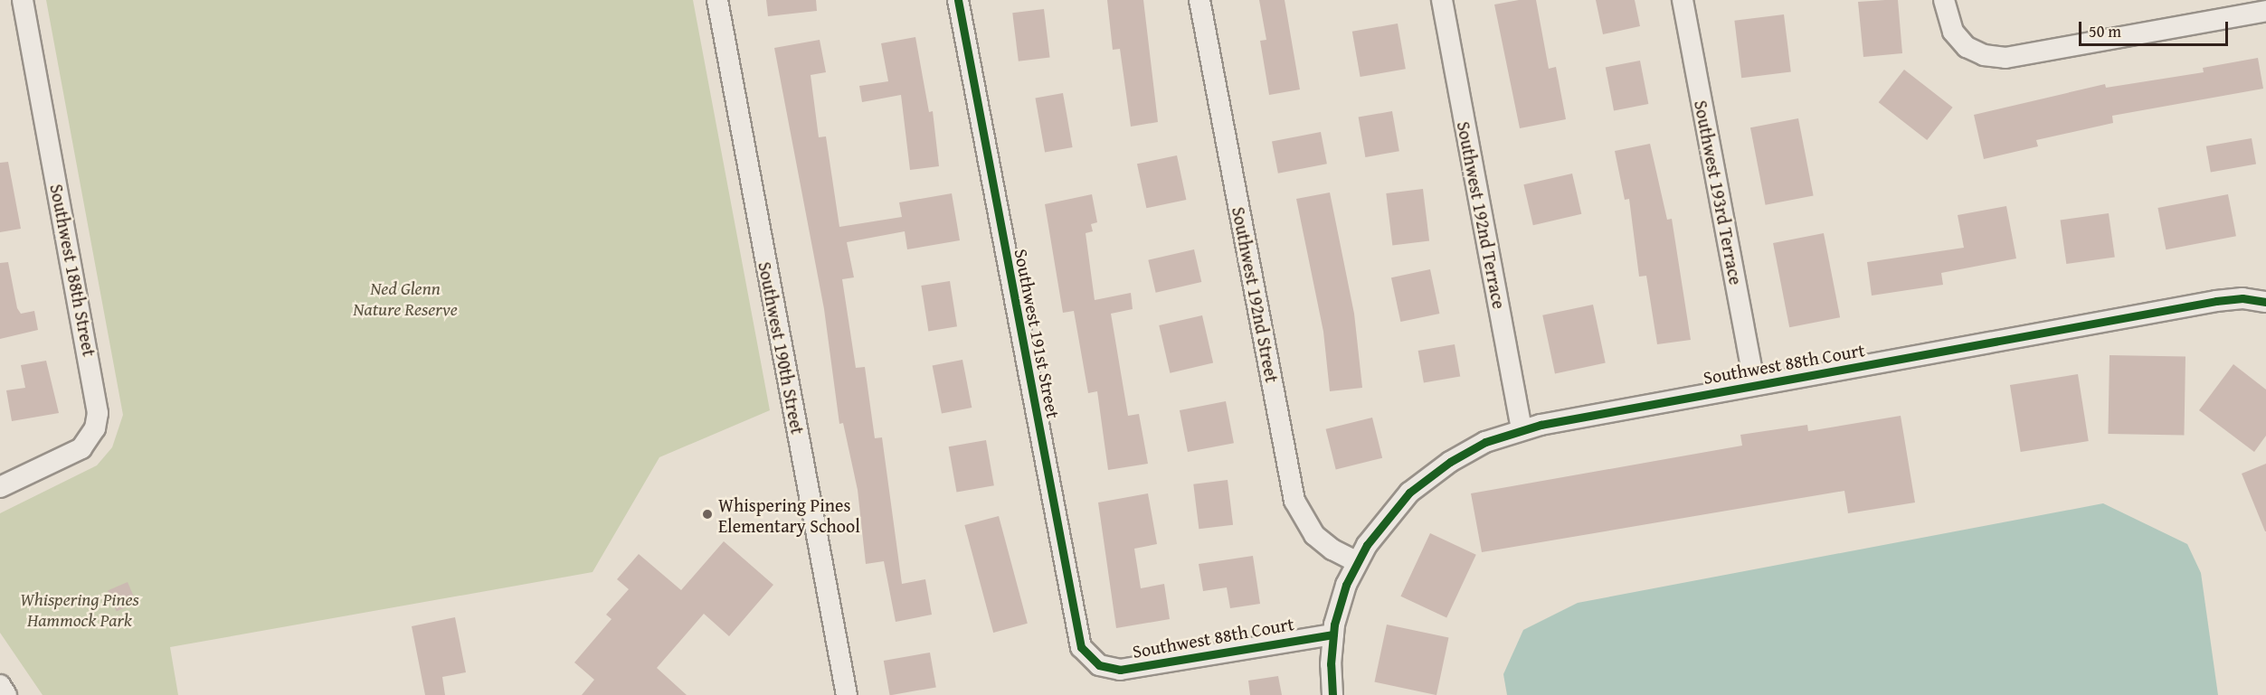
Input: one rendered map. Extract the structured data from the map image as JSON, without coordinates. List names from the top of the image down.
{
  "streets": {
    "street": [
      "Southwest 193rd Terrace",
      "Southwest 192nd Terrace",
      "Southwest 188th Street",
      "Southwest 192nd Street",
      "Southwest 191st Street",
      "Southwest 190th Street",
      "Southwest 88th Court"
    ]
  },
  "crossings": [
    ["Southwest 193rd Terrace", "Southwest 88th Court"],
    ["Southwest 192nd Terrace", "Southwest 88th Court"],
    ["Southwest 192nd Street", "Southwest 88th Court"],
    ["Southwest 191st Street", "Southwest 88th Court"]
  ],
  "parks": ["Ned Glenn Nature Reserve", "Whispering Pines Hammock Park"],
  "places": ["Whispering Pines Elementary School"],
  "scale_bar": "50 m"
}
